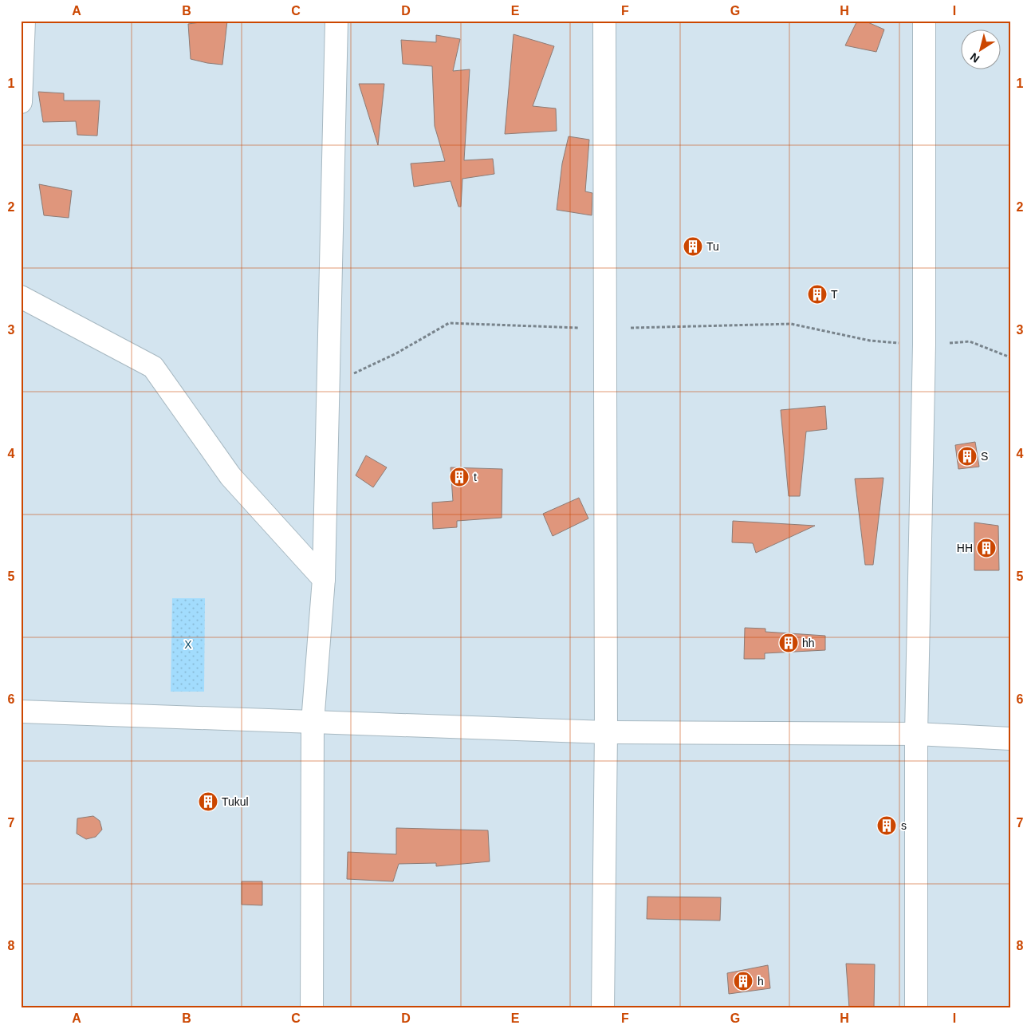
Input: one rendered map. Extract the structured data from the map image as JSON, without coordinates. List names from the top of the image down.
{
  "parks": ["X"],
  "places": {
    "building": [
      "Tu",
      "T",
      "S",
      "t",
      "HH",
      "hh",
      "Tukul",
      "s",
      "h"
    ]
  },
  "north": "bottom left",
  "grid": {
    "columns": [
      "A",
      "B",
      "C",
      "D",
      "E",
      "F",
      "G",
      "H",
      "I"
    ],
    "rows": [
      "1",
      "2",
      "3",
      "4",
      "5",
      "6",
      "7",
      "8"
    ]
  }
}
